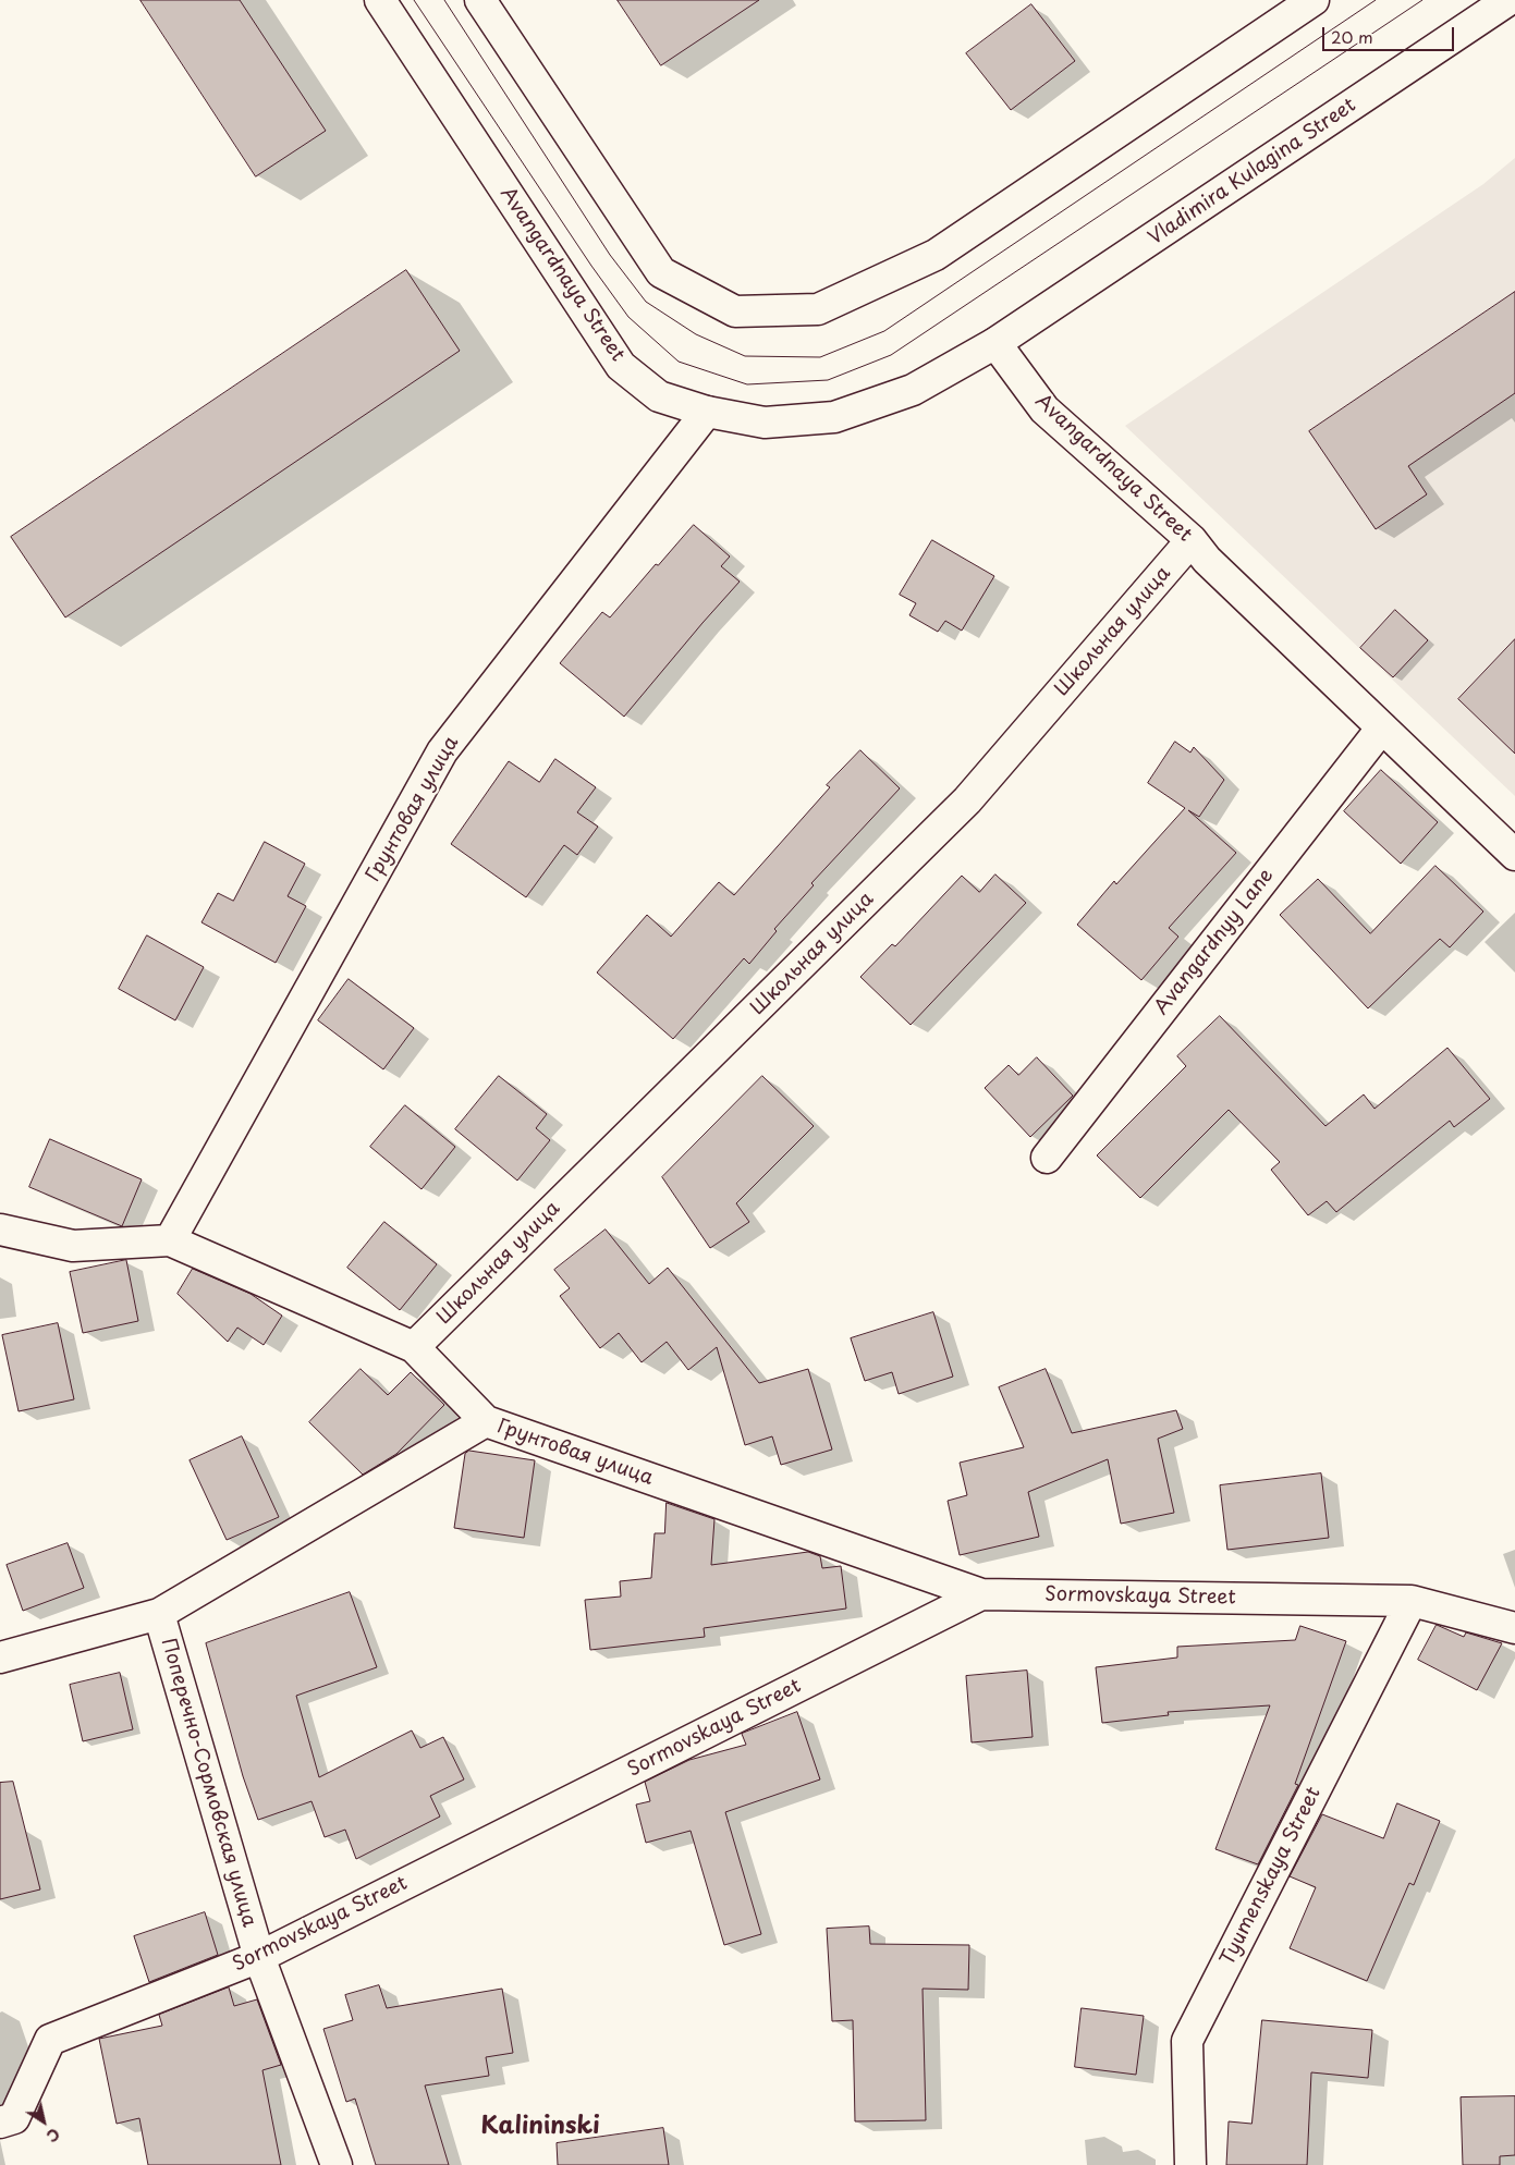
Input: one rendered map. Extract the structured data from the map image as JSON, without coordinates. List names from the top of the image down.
{
  "streets": {
    "street": [
      "Vladimira Kulagina Street",
      "Avangardnaya Street",
      "Школьная улица",
      "Грунтовая улица",
      "Avangardnyy Lane",
      "Sormovskaya Street",
      "Поперечно-Сормовская улица",
      "Tyumenskaya Street"
    ]
  },
  "crossings": [
    ["Vladimira Kulagina Street", "Avangardnaya Street"],
    ["Avangardnaya Street", "Школьная улица"],
    ["Avangardnaya Street", "Грунтовая улица"],
    ["Avangardnaya Street", "Avangardnyy Lane"],
    ["Школьная улица", "Грунтовая улица"],
    ["Грунтовая улица", "Sormovskaya Street"],
    ["Sormovskaya Street", "Поперечно-Сормовская улица"],
    ["Sormovskaya Street", "Tyumenskaya Street"]
  ],
  "districts": ["Kalininski"],
  "scale_bar": "20 m",
  "north": "bottom right"
}
